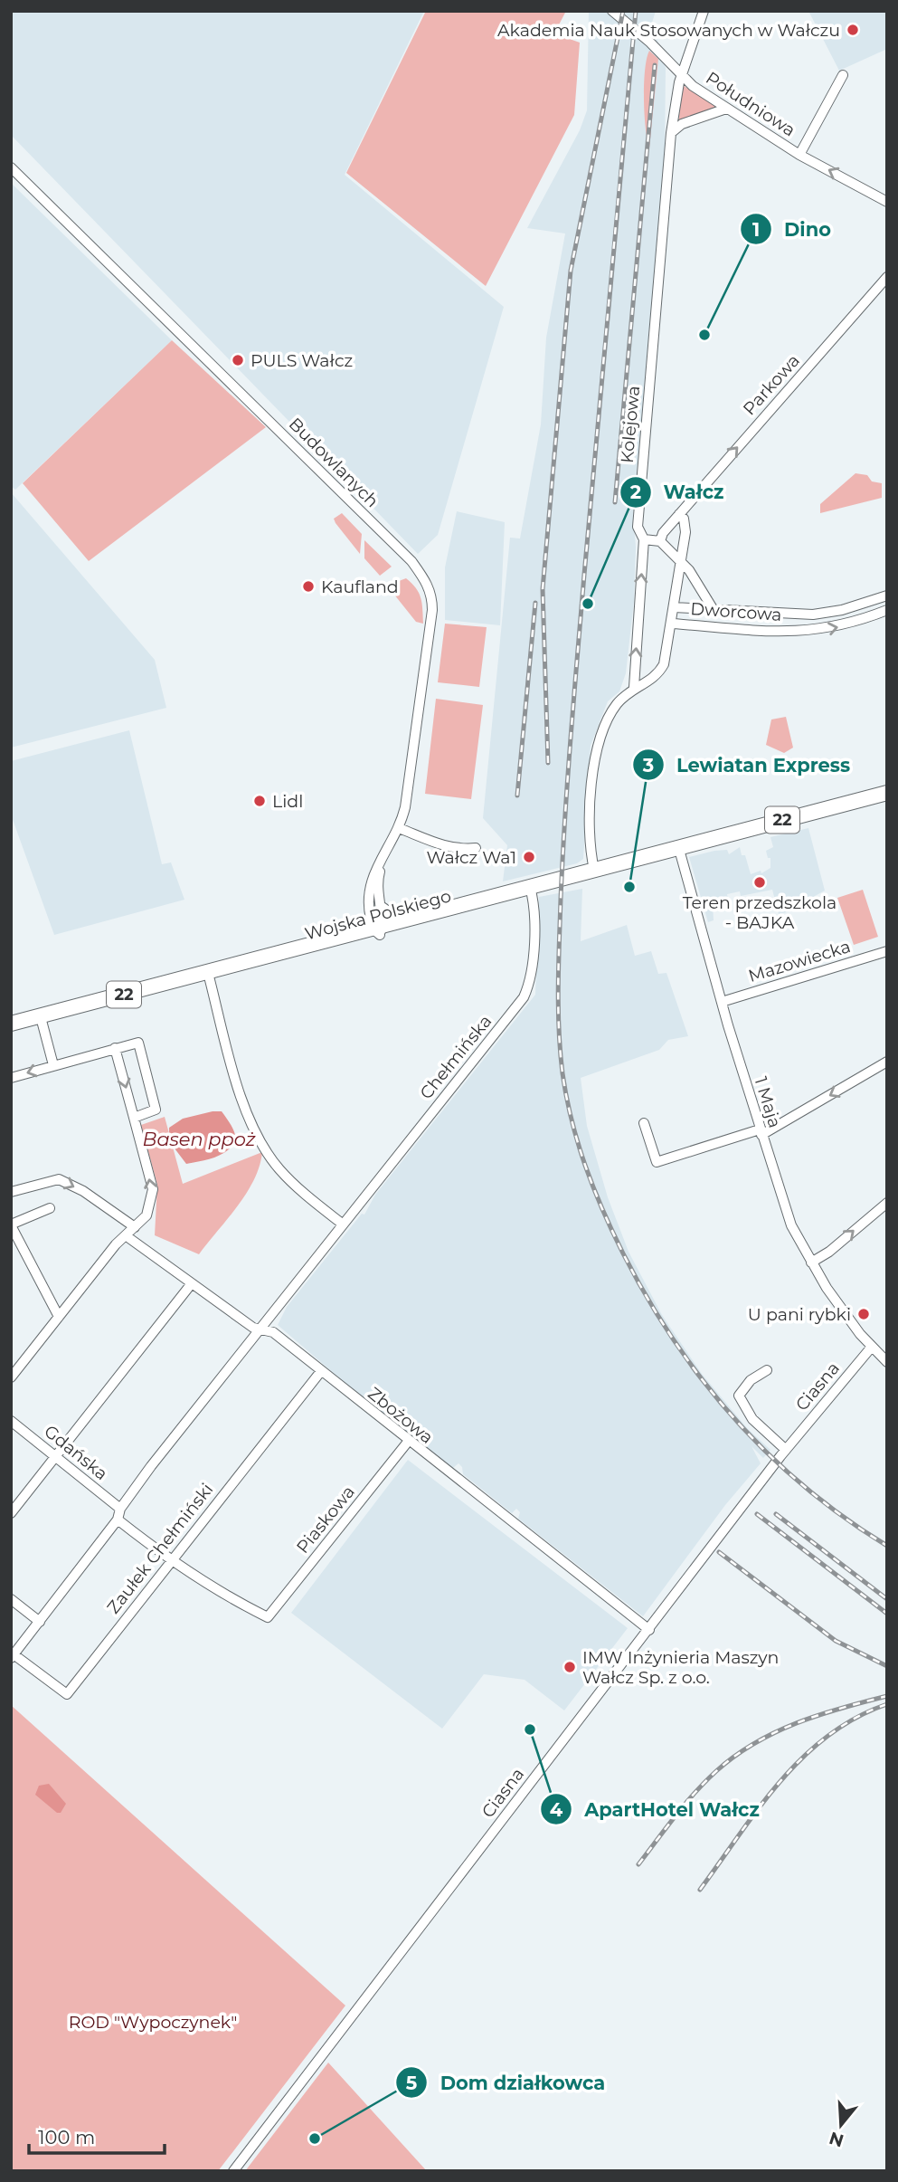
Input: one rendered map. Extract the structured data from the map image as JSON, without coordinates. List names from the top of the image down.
{
  "streets": {
    "main road": ["22", "Wojska Polskiego"],
    "street": [
      "Południowa",
      "Parkowa",
      "Kolejowa",
      "Budowlanych",
      "Dworcowa",
      "Mazowiecka",
      "Chełmińska",
      "1 Maja",
      "Ciasna",
      "Zbożowa",
      "Gdańska",
      "Piaskowa",
      "Zaułek Chełmiński"
    ]
  },
  "crossings": [
    ["Południowa", "Kolejowa"],
    ["Budowlanych", "Wojska Polskiego"],
    ["Wojska Polskiego", "Chełmińska"],
    ["Wojska Polskiego", "1 Maja"],
    ["Mazowiecka", "1 Maja"],
    ["Chełmińska", "Zbożowa"],
    ["Chełmińska", "Zaułek Chełmiński"],
    ["1 Maja", "Ciasna"],
    ["Ciasna", "Zbożowa"],
    ["Zbożowa", "Piaskowa"],
    ["Zbożowa", "Zaułek Chełmiński"],
    ["Gdańska", "Zaułek Chełmiński"],
    ["Piaskowa", "Zaułek Chełmiński"]
  ],
  "one_way": ["Parkowa"],
  "water": ["Basen ppoż"],
  "parks": ["ROD \"Wypoczynek\""],
  "places": [
    "Akademia Nauk Stosowanych w Wałczu",
    "Dino",
    "PULS Wałcz",
    "Kaufland",
    "Wałcz",
    "Lidl",
    "Wałcz Wa1",
    "Teren przedszkola - BAJKA",
    "Lewiatan Express",
    "U pani rybki",
    "IMW Inżynieria Maszyn Wałcz Sp. z o.o.",
    "ApartHotel Wałcz",
    "Dom działkowca"
  ],
  "scale_bar": "100 m",
  "north": "bottom"
}
